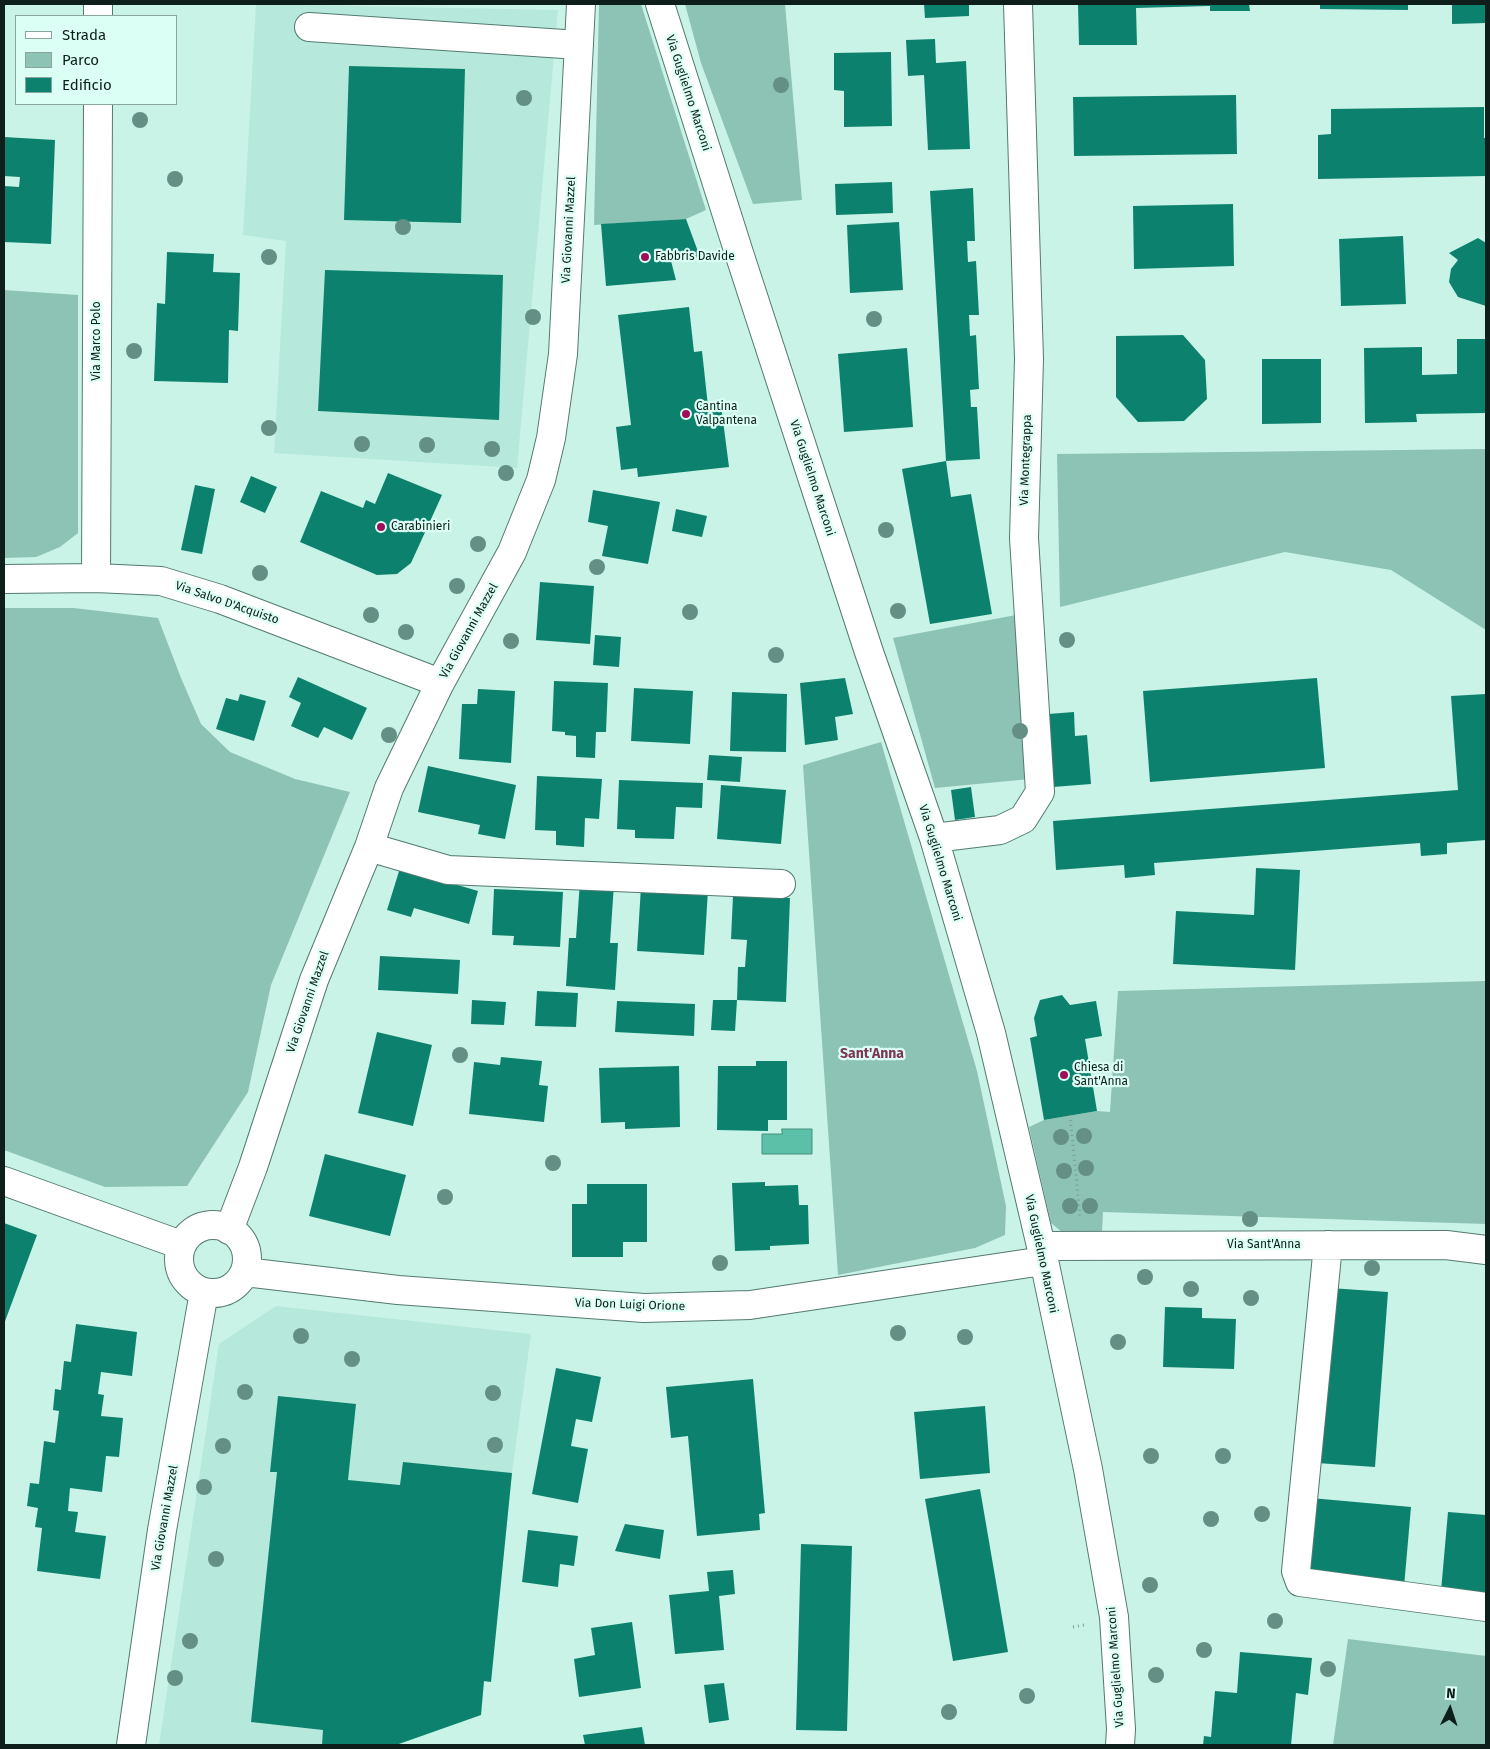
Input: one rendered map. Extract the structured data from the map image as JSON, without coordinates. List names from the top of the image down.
{
  "streets": {
    "street": [
      "Via Guglielmo Marconi",
      "Via Giovanni Mazzel",
      "Via Marco Polo",
      "Via Montegrappa",
      "Via Salvo D'Acquisto",
      "Via Sant'Anna",
      "Via Don Luigi Orione"
    ]
  },
  "crossings": [
    ["Via Guglielmo Marconi", "Via Montegrappa"],
    ["Via Guglielmo Marconi", "Via Sant'Anna"],
    ["Via Guglielmo Marconi", "Via Don Luigi Orione"],
    ["Via Giovanni Mazzel", "Via Salvo D'Acquisto"],
    ["Via Giovanni Mazzel", "Via Don Luigi Orione"],
    ["Via Marco Polo", "Via Salvo D'Acquisto"],
    ["Via Sant'Anna", "Via Don Luigi Orione"]
  ],
  "districts": ["Sant'Anna"],
  "places": [
    "Fabbris Davide",
    "Cantina Valpantena",
    "Carabinieri",
    "Chiesa di Sant'Anna"
  ],
  "legend": ["Strada", "Parco", "Edificio"],
  "north": "top"
}
